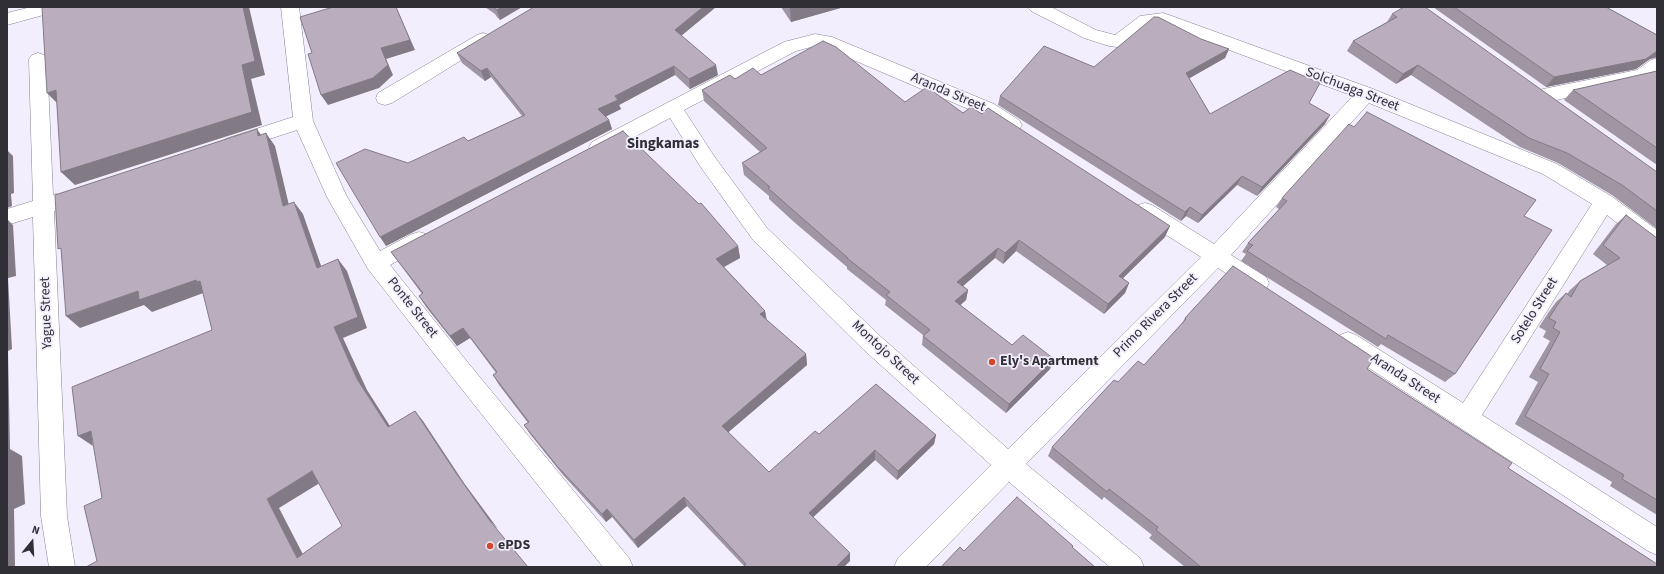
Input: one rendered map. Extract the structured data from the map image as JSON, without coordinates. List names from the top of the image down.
{
  "streets": {
    "street": [
      "Solchuaga Street",
      "Aranda Street",
      "Ponte Street",
      "Sotelo Street",
      "Yague Street",
      "Primo Rivera Street",
      "Montojo Street"
    ]
  },
  "crossings": [
    ["Solchuaga Street", "Sotelo Street"],
    ["Solchuaga Street", "Primo Rivera Street"],
    ["Aranda Street", "Sotelo Street"],
    ["Aranda Street", "Montojo Street"],
    ["Primo Rivera Street", "Montojo Street"]
  ],
  "districts": ["Singkamas"],
  "places": ["Ely's Apartment", "ePDS"],
  "north": "top"
}
